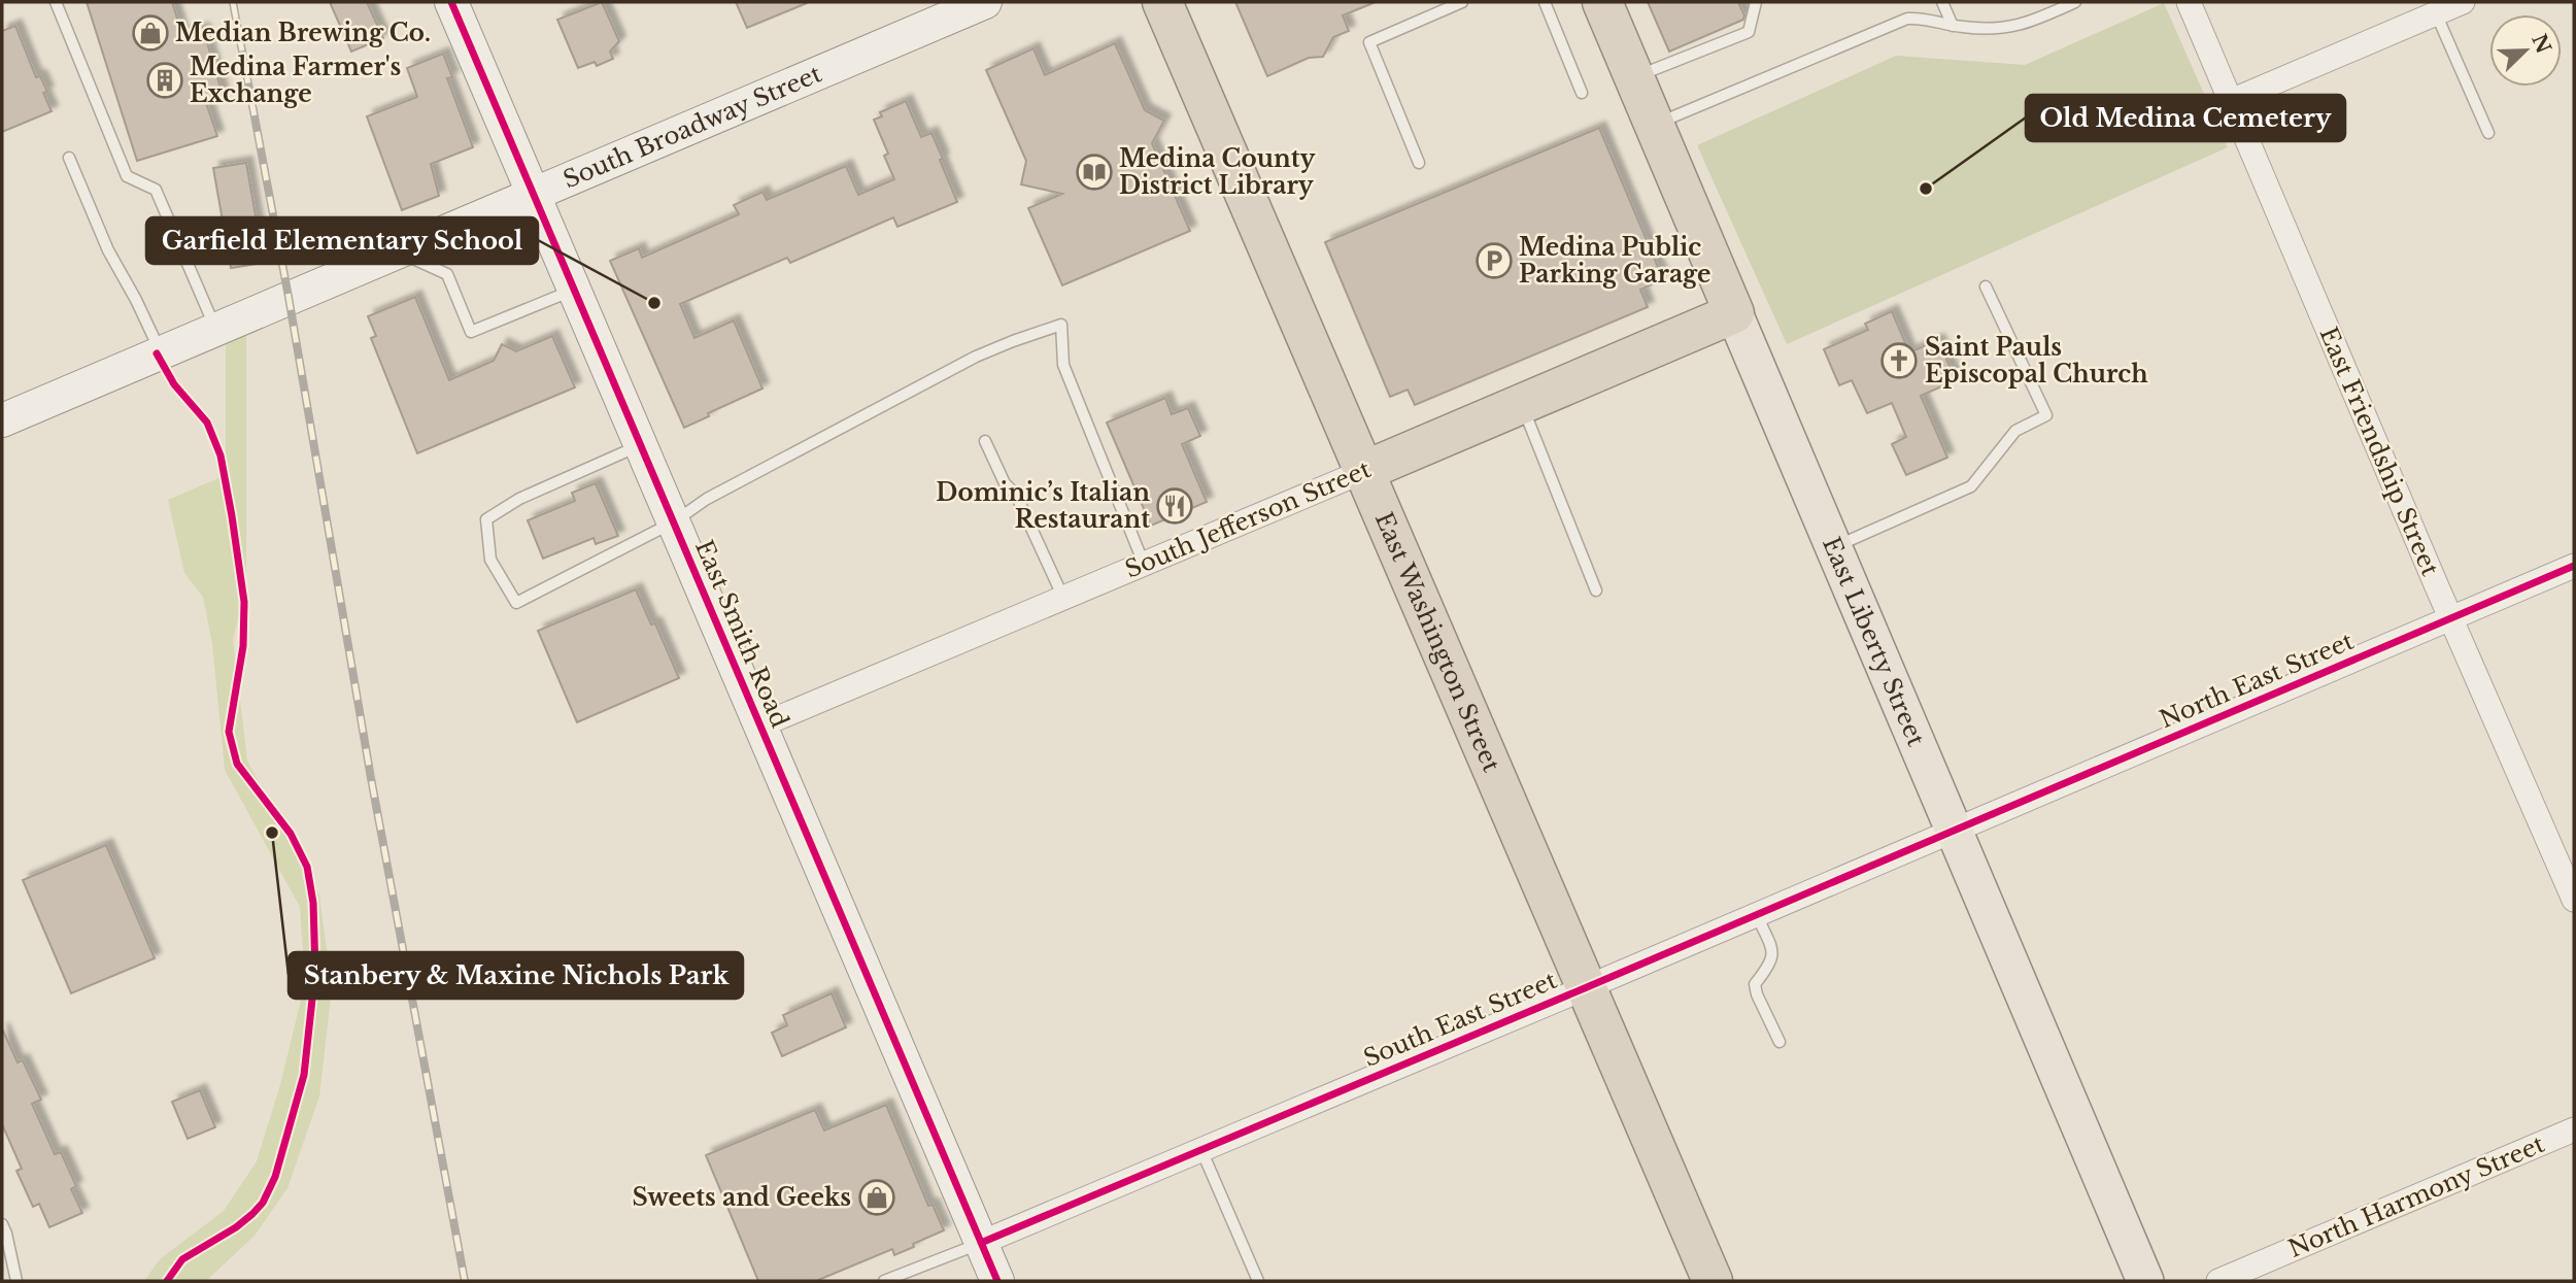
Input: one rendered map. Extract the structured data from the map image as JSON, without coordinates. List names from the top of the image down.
{
  "streets": {
    "highway": ["South Jefferson Street", "East Washington Street", "East Liberty Street"],
    "street": [
      "South Broadway Street",
      "East Friendship Street",
      "East Smith Road",
      "North East Street",
      "South East Street",
      "North Harmony Street"
    ]
  },
  "crossings": [
    ["South Broadway Street", "East Smith Road"],
    ["East Friendship Street", "North East Street"],
    ["South Jefferson Street", "East Smith Road"],
    ["South Jefferson Street", "East Washington Street"],
    ["South Jefferson Street", "East Liberty Street"],
    ["East Smith Road", "South East Street"],
    ["East Washington Street", "South East Street"],
    ["East Liberty Street", "North East Street"],
    ["East Liberty Street", "South East Street"],
    ["North East Street", "South East Street"]
  ],
  "places": {
    "shop": ["Median Brewing Co.", "Sweets and Geeks"],
    "building": ["Medina Farmer's Exchange"],
    "library": ["Medina County District Library"],
    "other": ["Old Medina Cemetery", "Garfield Elementary School", "Stanbery & Maxine Nichols Park"],
    "parking": ["Medina Public Parking Garage"],
    "church": ["Saint Pauls Episcopal Church"],
    "restaurant": ["Dominic’s Italian Restaurant"]
  },
  "north": "top right"
}
